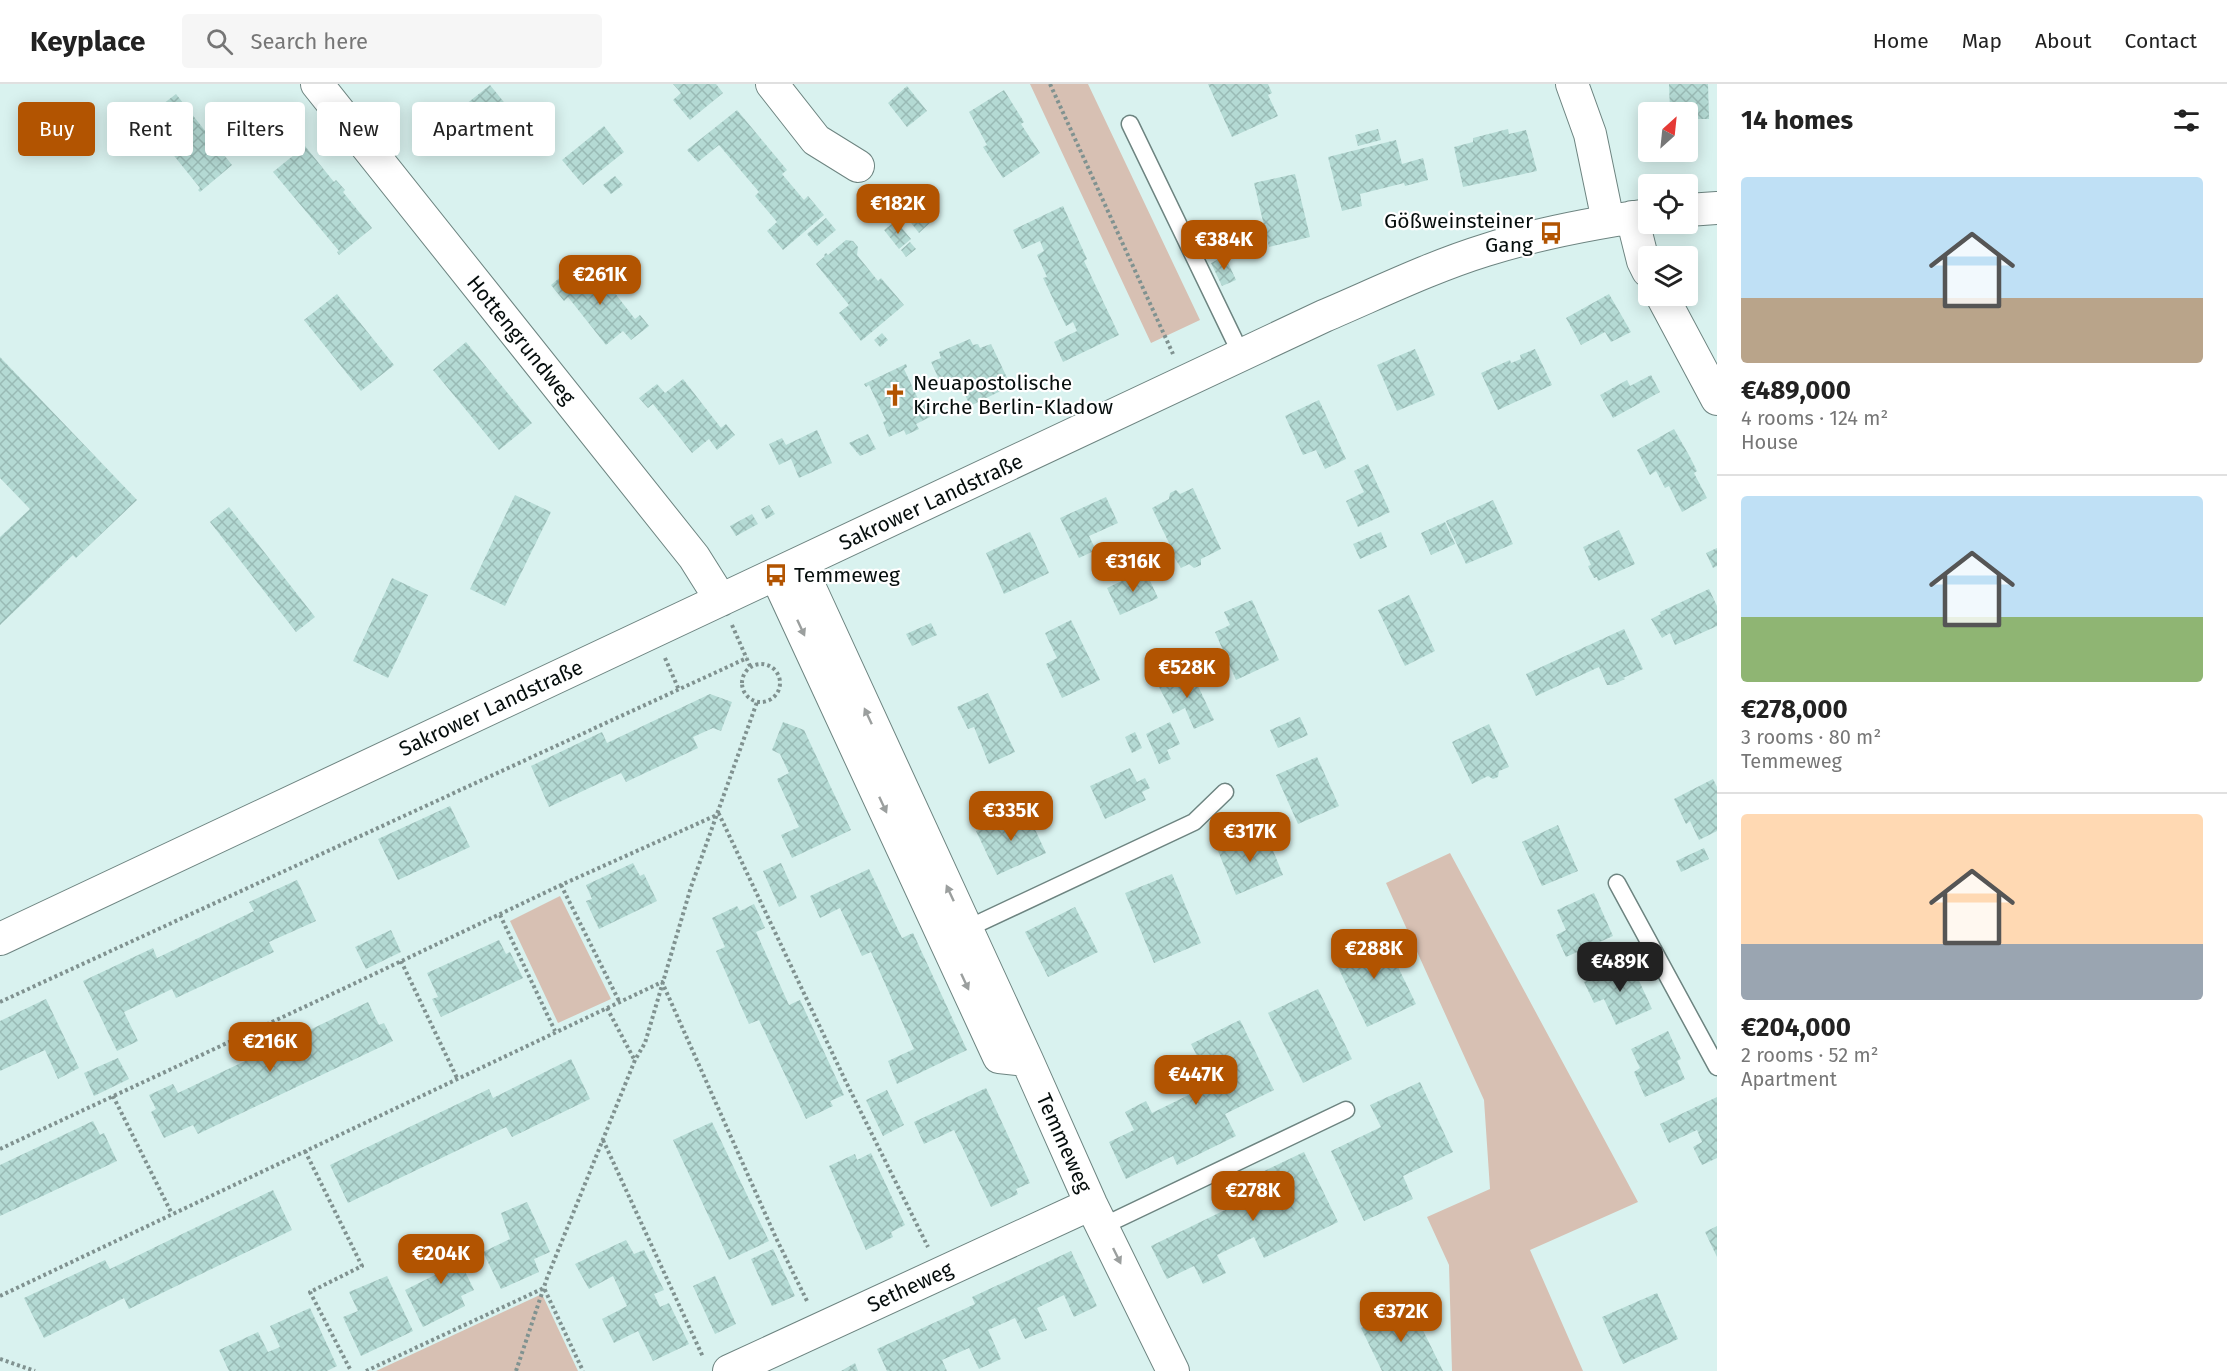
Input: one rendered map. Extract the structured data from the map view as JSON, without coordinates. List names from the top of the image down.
{
  "streets": {
    "street": [
      "Hottengrundweg",
      "Sakrower Landstraße",
      "Temmeweg",
      "Setheweg"
    ]
  },
  "crossings": [
    ["Hottengrundweg", "Sakrower Landstraße"],
    ["Sakrower Landstraße", "Temmeweg"],
    ["Temmeweg", "Setheweg"]
  ],
  "places": {
    "bus stop": ["Gößweinsteiner Gang", "Temmeweg"],
    "church": ["Neuapostolische Kirche Berlin-Kladow"]
  },
  "north": "top right",
  "page": {
    "header": "Keyplace",
    "search": "Search here",
    "nav": [
      "Home",
      "Map",
      "About",
      "Contact"
    ],
    "heading": "14 homes",
    "chip": [
      "Buy",
      "Rent",
      "Filters",
      "New",
      "Apartment"
    ],
    "list": [
      {
        "name": "€489,000",
        "note": "4 rooms · 124 m² · House"
      },
      {
        "name": "€278,000",
        "note": "3 rooms · 80 m² · Temmeweg"
      },
      {
        "name": "€204,000",
        "note": "2 rooms · 52 m² · Apartment"
      }
    ],
    "price": [
      "€182K",
      "€384K",
      "€261K",
      "€316K",
      "€528K",
      "€335K",
      "€317K",
      "€288K",
      "€489K",
      "€216K",
      "€447K",
      "€278K",
      "€204K",
      "€372K"
    ]
  }
}
